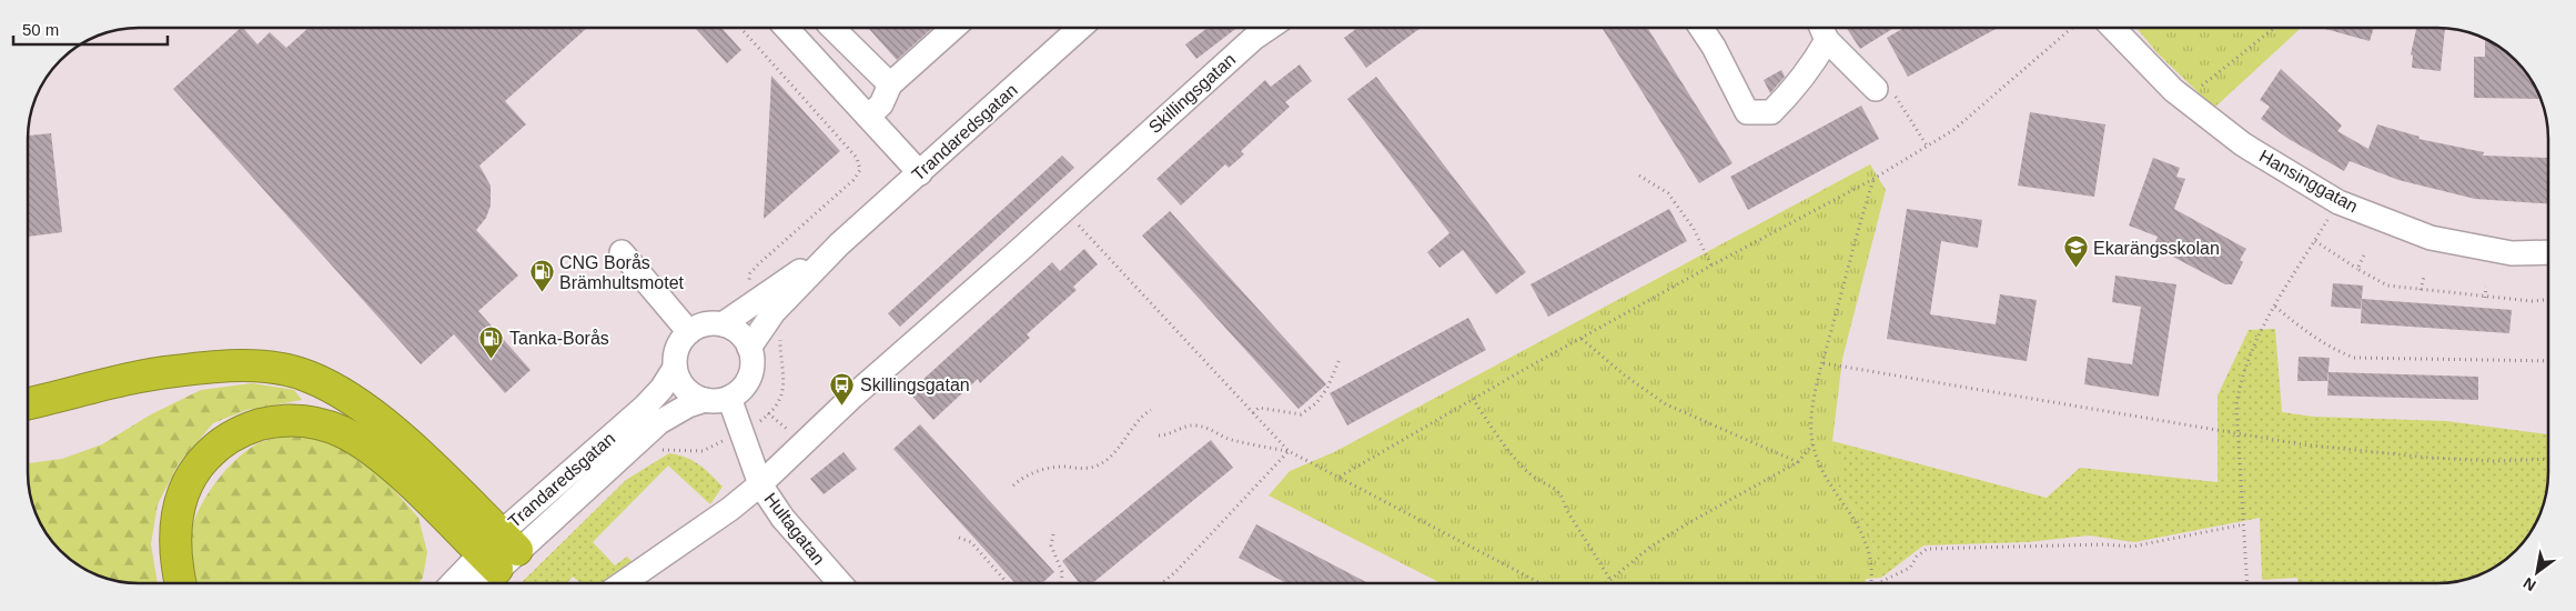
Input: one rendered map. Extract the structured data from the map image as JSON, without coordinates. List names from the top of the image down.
{
  "streets": {
    "street": [
      "Skillingsgatan",
      "Trandaredsgatan",
      "Hansinggatan",
      "Hultagatan"
    ]
  },
  "crossings": [
    ["Skillingsgatan", "Hultagatan"],
    ["Trandaredsgatan", "Hultagatan"]
  ],
  "places": {
    "school or university": ["Ekarängsskolan"],
    "fuel station": ["CNG Borås Brämhultsmotet", "Tanka-Borås"],
    "bus stop": ["Skillingsgatan"]
  },
  "scale_bar": "50 m",
  "north": "bottom left"
}
